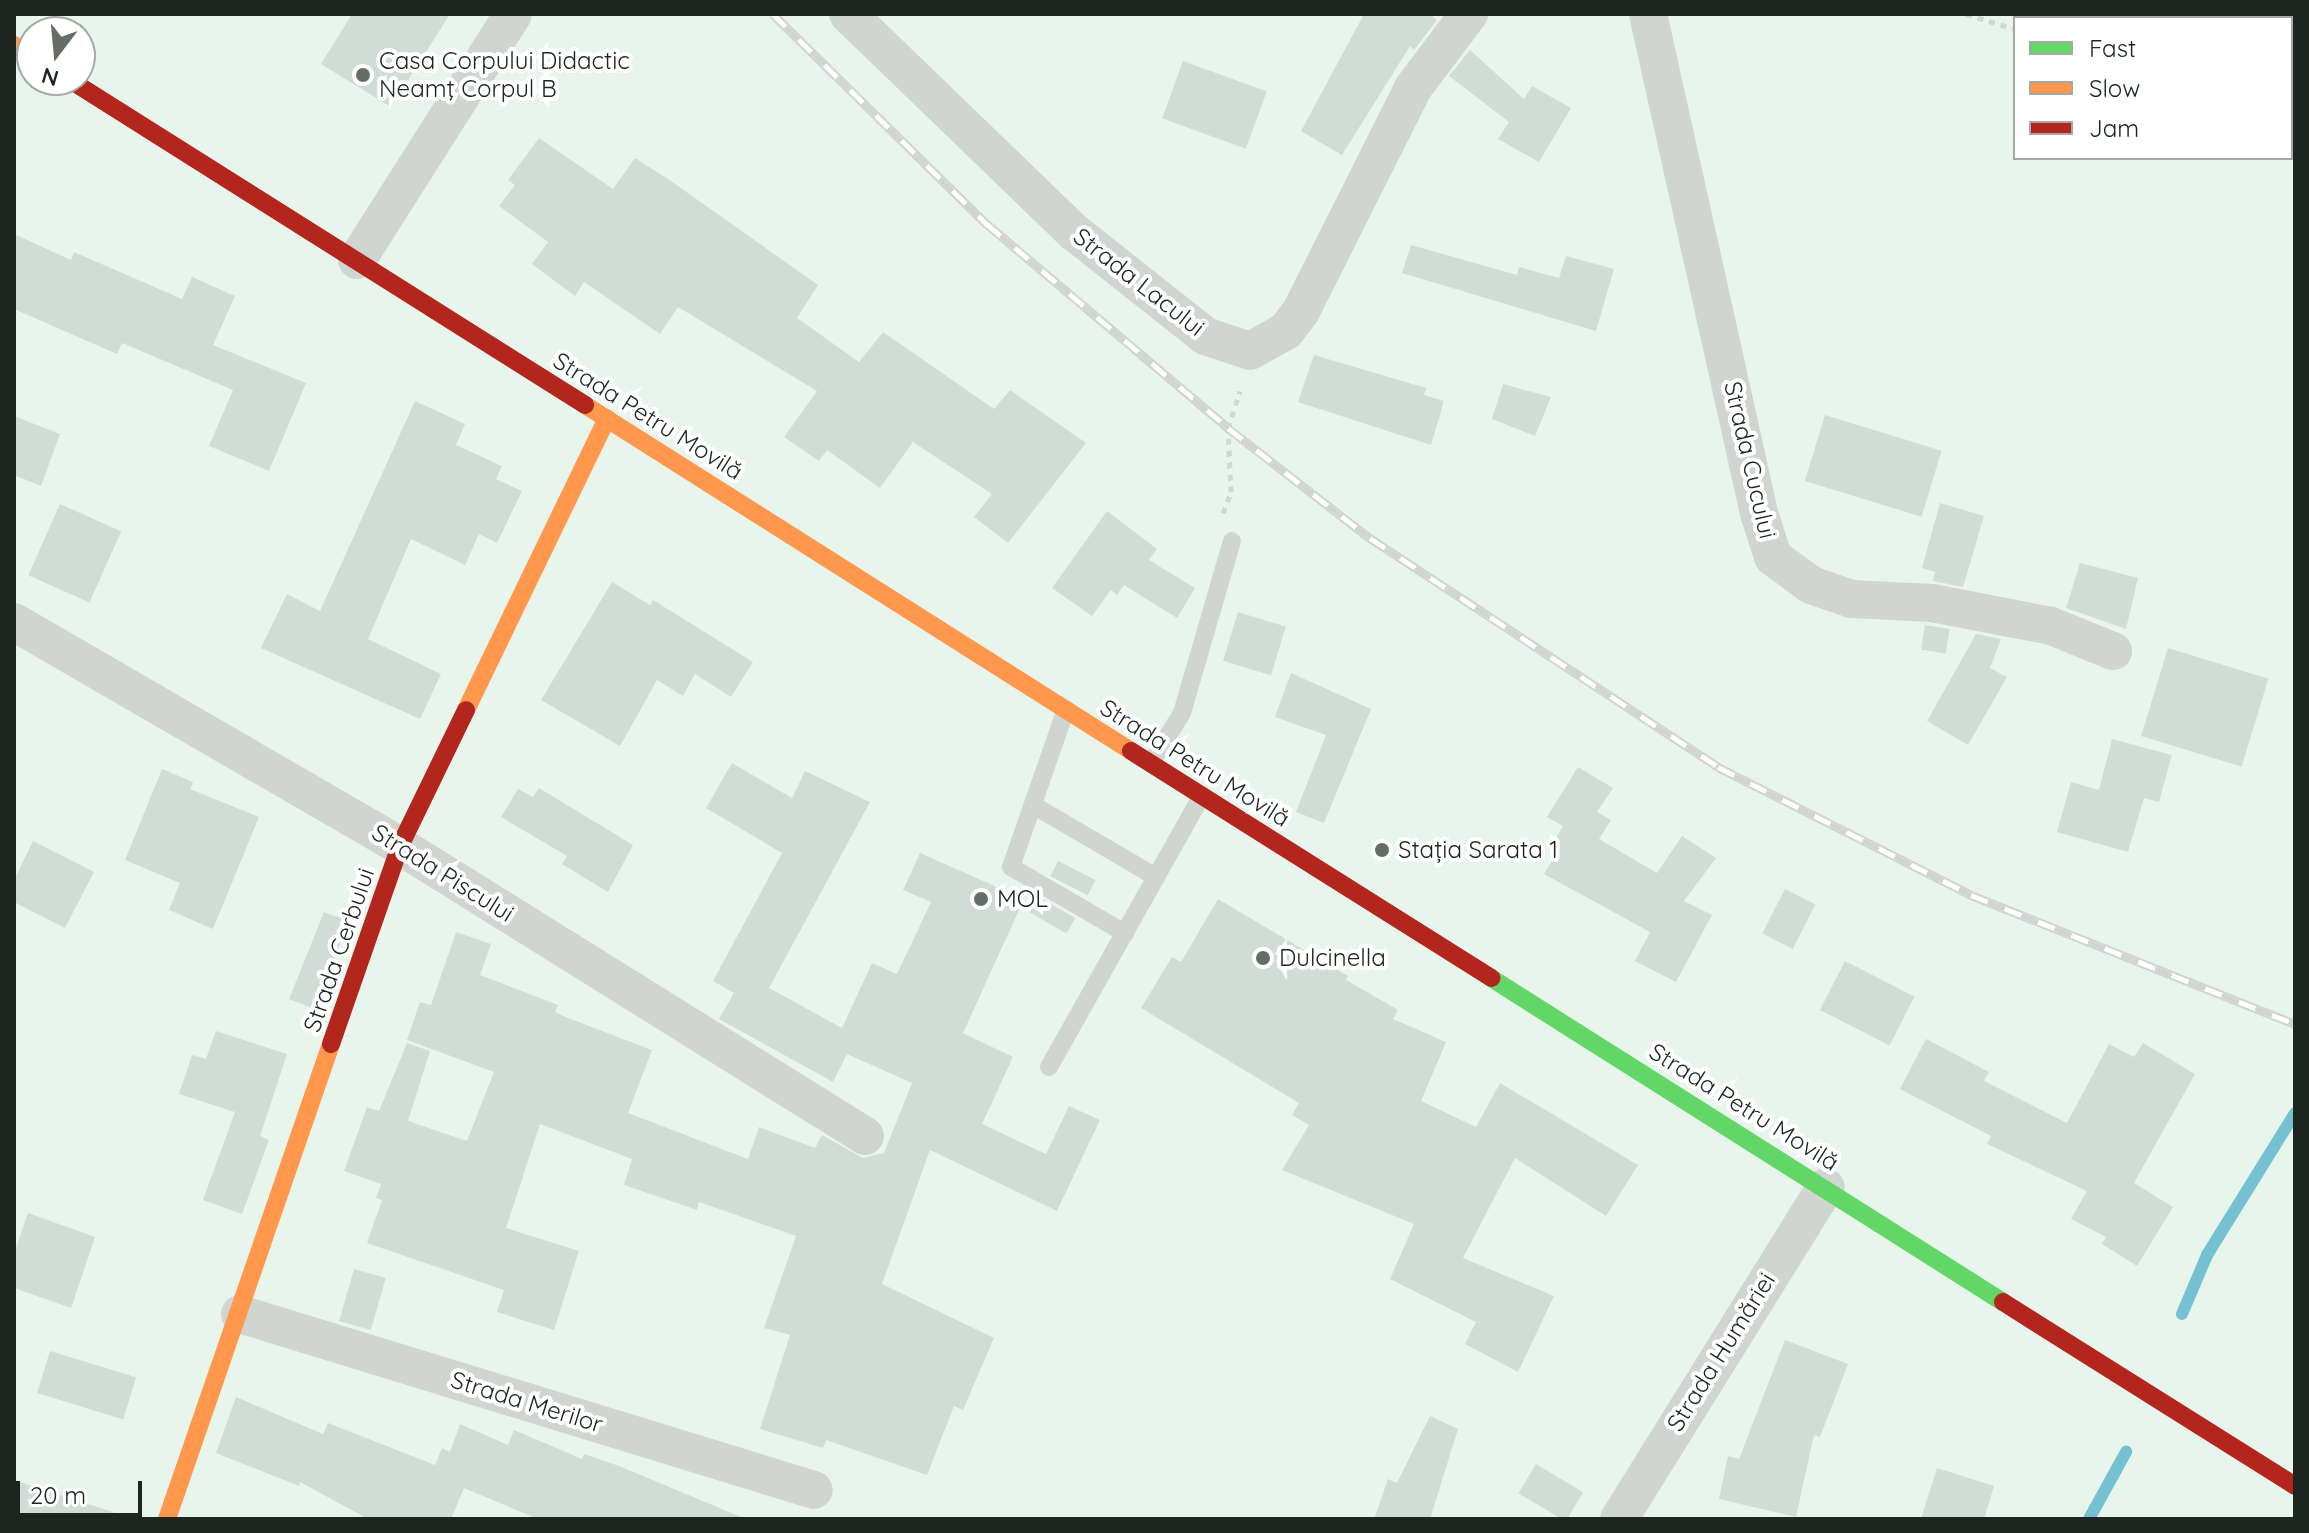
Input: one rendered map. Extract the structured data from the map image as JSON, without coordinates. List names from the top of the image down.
{
  "streets": {
    "main road": ["Strada Petru Movilă", "Strada Cerbului"],
    "street": [
      "Strada Lacului",
      "Strada Cucului",
      "Strada Piscului",
      "Strada Humăriei",
      "Strada Merilor"
    ]
  },
  "crossings": [
    ["Strada Petru Movilă", "Strada Cerbului"],
    ["Strada Petru Movilă", "Strada Humăriei"],
    ["Strada Piscului", "Strada Cerbului"],
    ["Strada Cerbului", "Strada Merilor"]
  ],
  "places": [
    "Casa Corpului Didactic Neamţ Corpul B",
    "Stația Sarata 1",
    "MOL",
    "Dulcinella"
  ],
  "legend": ["Fast", "Slow", "Jam"],
  "scale_bar": "20 m",
  "north": "bottom"
}
